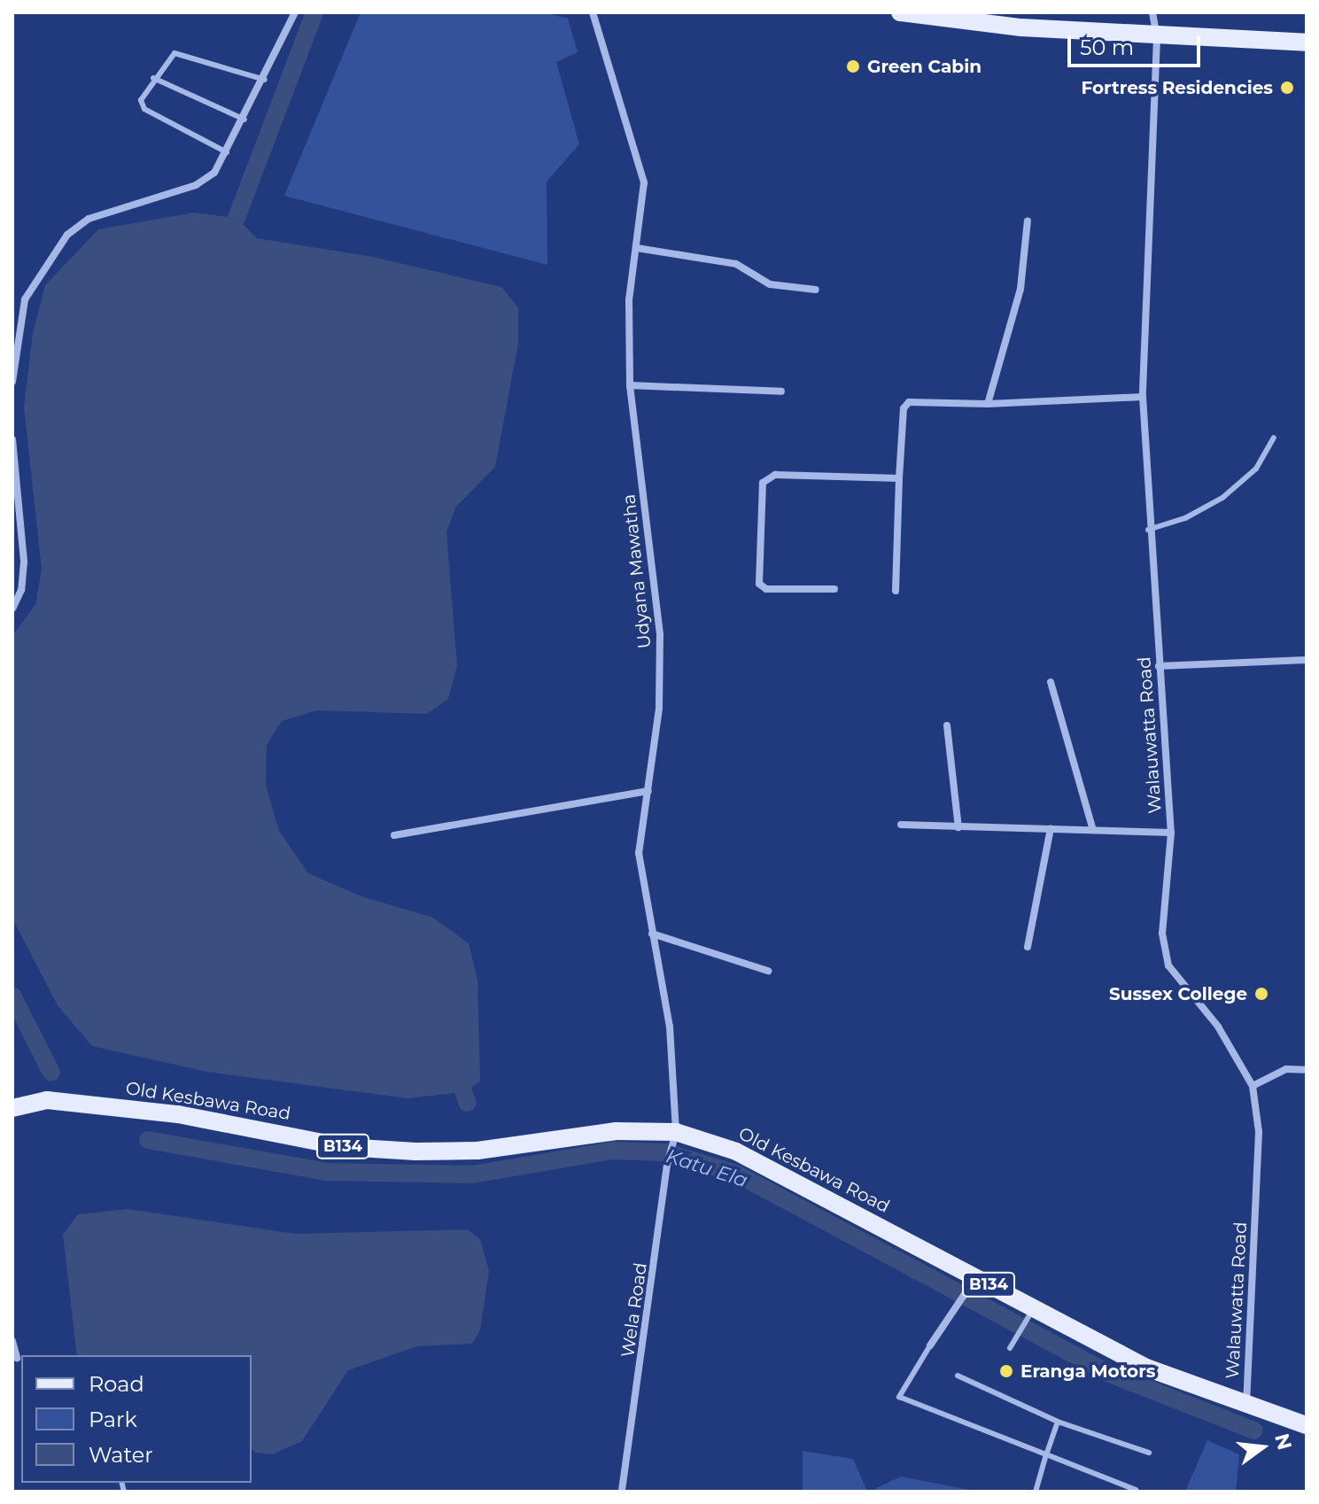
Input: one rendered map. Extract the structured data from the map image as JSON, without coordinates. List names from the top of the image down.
{
  "streets": {
    "main road": ["Old Kesbawa Road", "B134"],
    "street": ["Udyana Mawatha", "Walauwatta Road", "Wela Road"]
  },
  "crossings": [
    ["Udyana Mawatha", "Old Kesbawa Road"],
    ["Udyana Mawatha", "Wela Road"],
    ["Walauwatta Road", "Old Kesbawa Road"],
    ["Old Kesbawa Road", "Wela Road"]
  ],
  "water": ["Katu Ela"],
  "places": [
    "Green Cabin",
    "Fortress Residencies",
    "Sussex College",
    "Eranga Motors"
  ],
  "legend": ["Road", "Park", "Water"],
  "scale_bar": "50 m",
  "north": "right"
}
